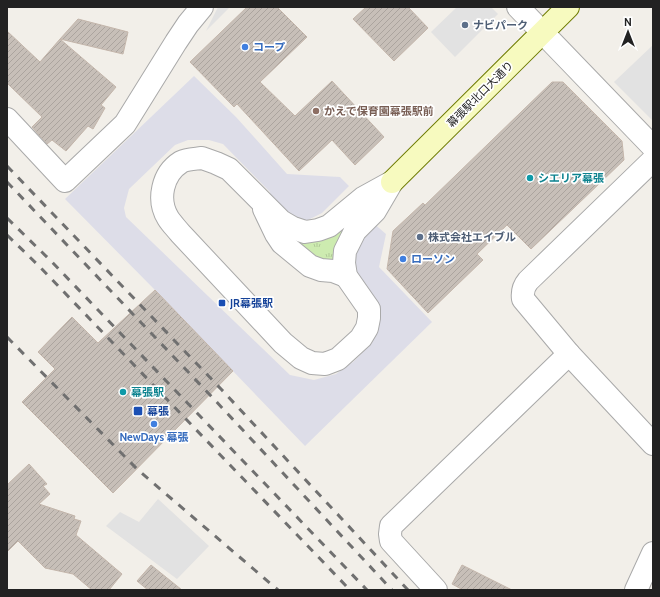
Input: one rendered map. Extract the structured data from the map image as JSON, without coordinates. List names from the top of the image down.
{
  "streets": {
    "street": ["幕張駅北口大通り"]
  },
  "places": {
    "other": [
      "ナビパーク",
      "コープ",
      "かえで保育園幕張駅前",
      "シエリア幕張",
      "株式会社エイブル",
      "ローソン",
      "幕張駅",
      "NewDays 幕張"
    ],
    "transit": ["JR幕張駅", "幕張"]
  },
  "north": "top"
}
